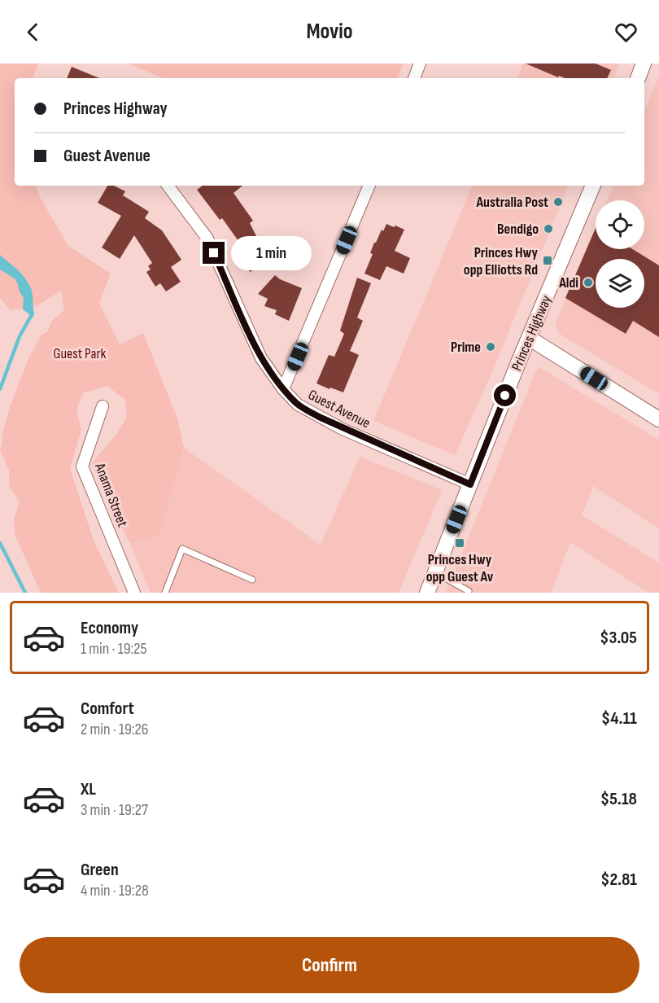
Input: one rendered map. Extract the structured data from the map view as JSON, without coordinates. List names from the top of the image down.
{
  "streets": {
    "main road": ["Princes Highway"],
    "street": ["Guest Avenue", "Anama Street"]
  },
  "crossings": [
    ["Princes Highway", "Guest Avenue"]
  ],
  "parks": ["Guest Park"],
  "places": {
    "other": [
      "Australia Post",
      "Bendigo",
      "Aldi",
      "Prime"
    ],
    "transit": ["Princes Hwy opp Elliotts Rd", "Princes Hwy opp Guest Av"]
  },
  "page": {
    "header": "Movio",
    "banner": ["Princes Highway", "Guest Avenue"],
    "bubble": "1 min",
    "list": [
      {
        "name": "Economy",
        "note": "1 min · 19:25",
        "value": "$3.05"
      },
      {
        "name": "Comfort",
        "note": "2 min · 19:26",
        "value": "$4.11"
      },
      {
        "name": "XL",
        "note": "3 min · 19:27",
        "value": "$5.18"
      },
      {
        "name": "Green",
        "note": "4 min · 19:28",
        "value": "$2.81"
      }
    ],
    "buttons": "Confirm"
  }
}
